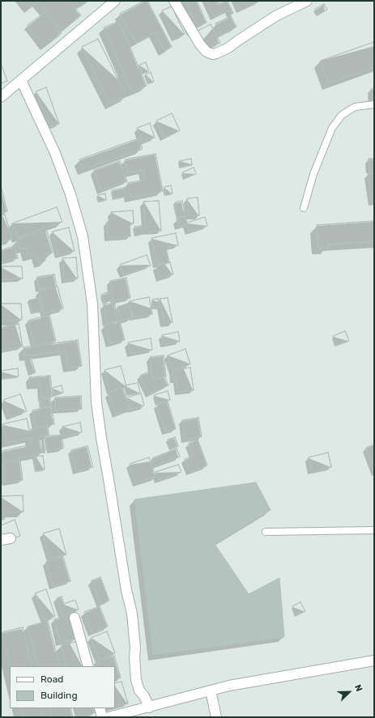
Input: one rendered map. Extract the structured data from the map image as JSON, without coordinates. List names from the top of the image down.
{
  "legend": ["Road", "Building"],
  "north": "top right"
}
